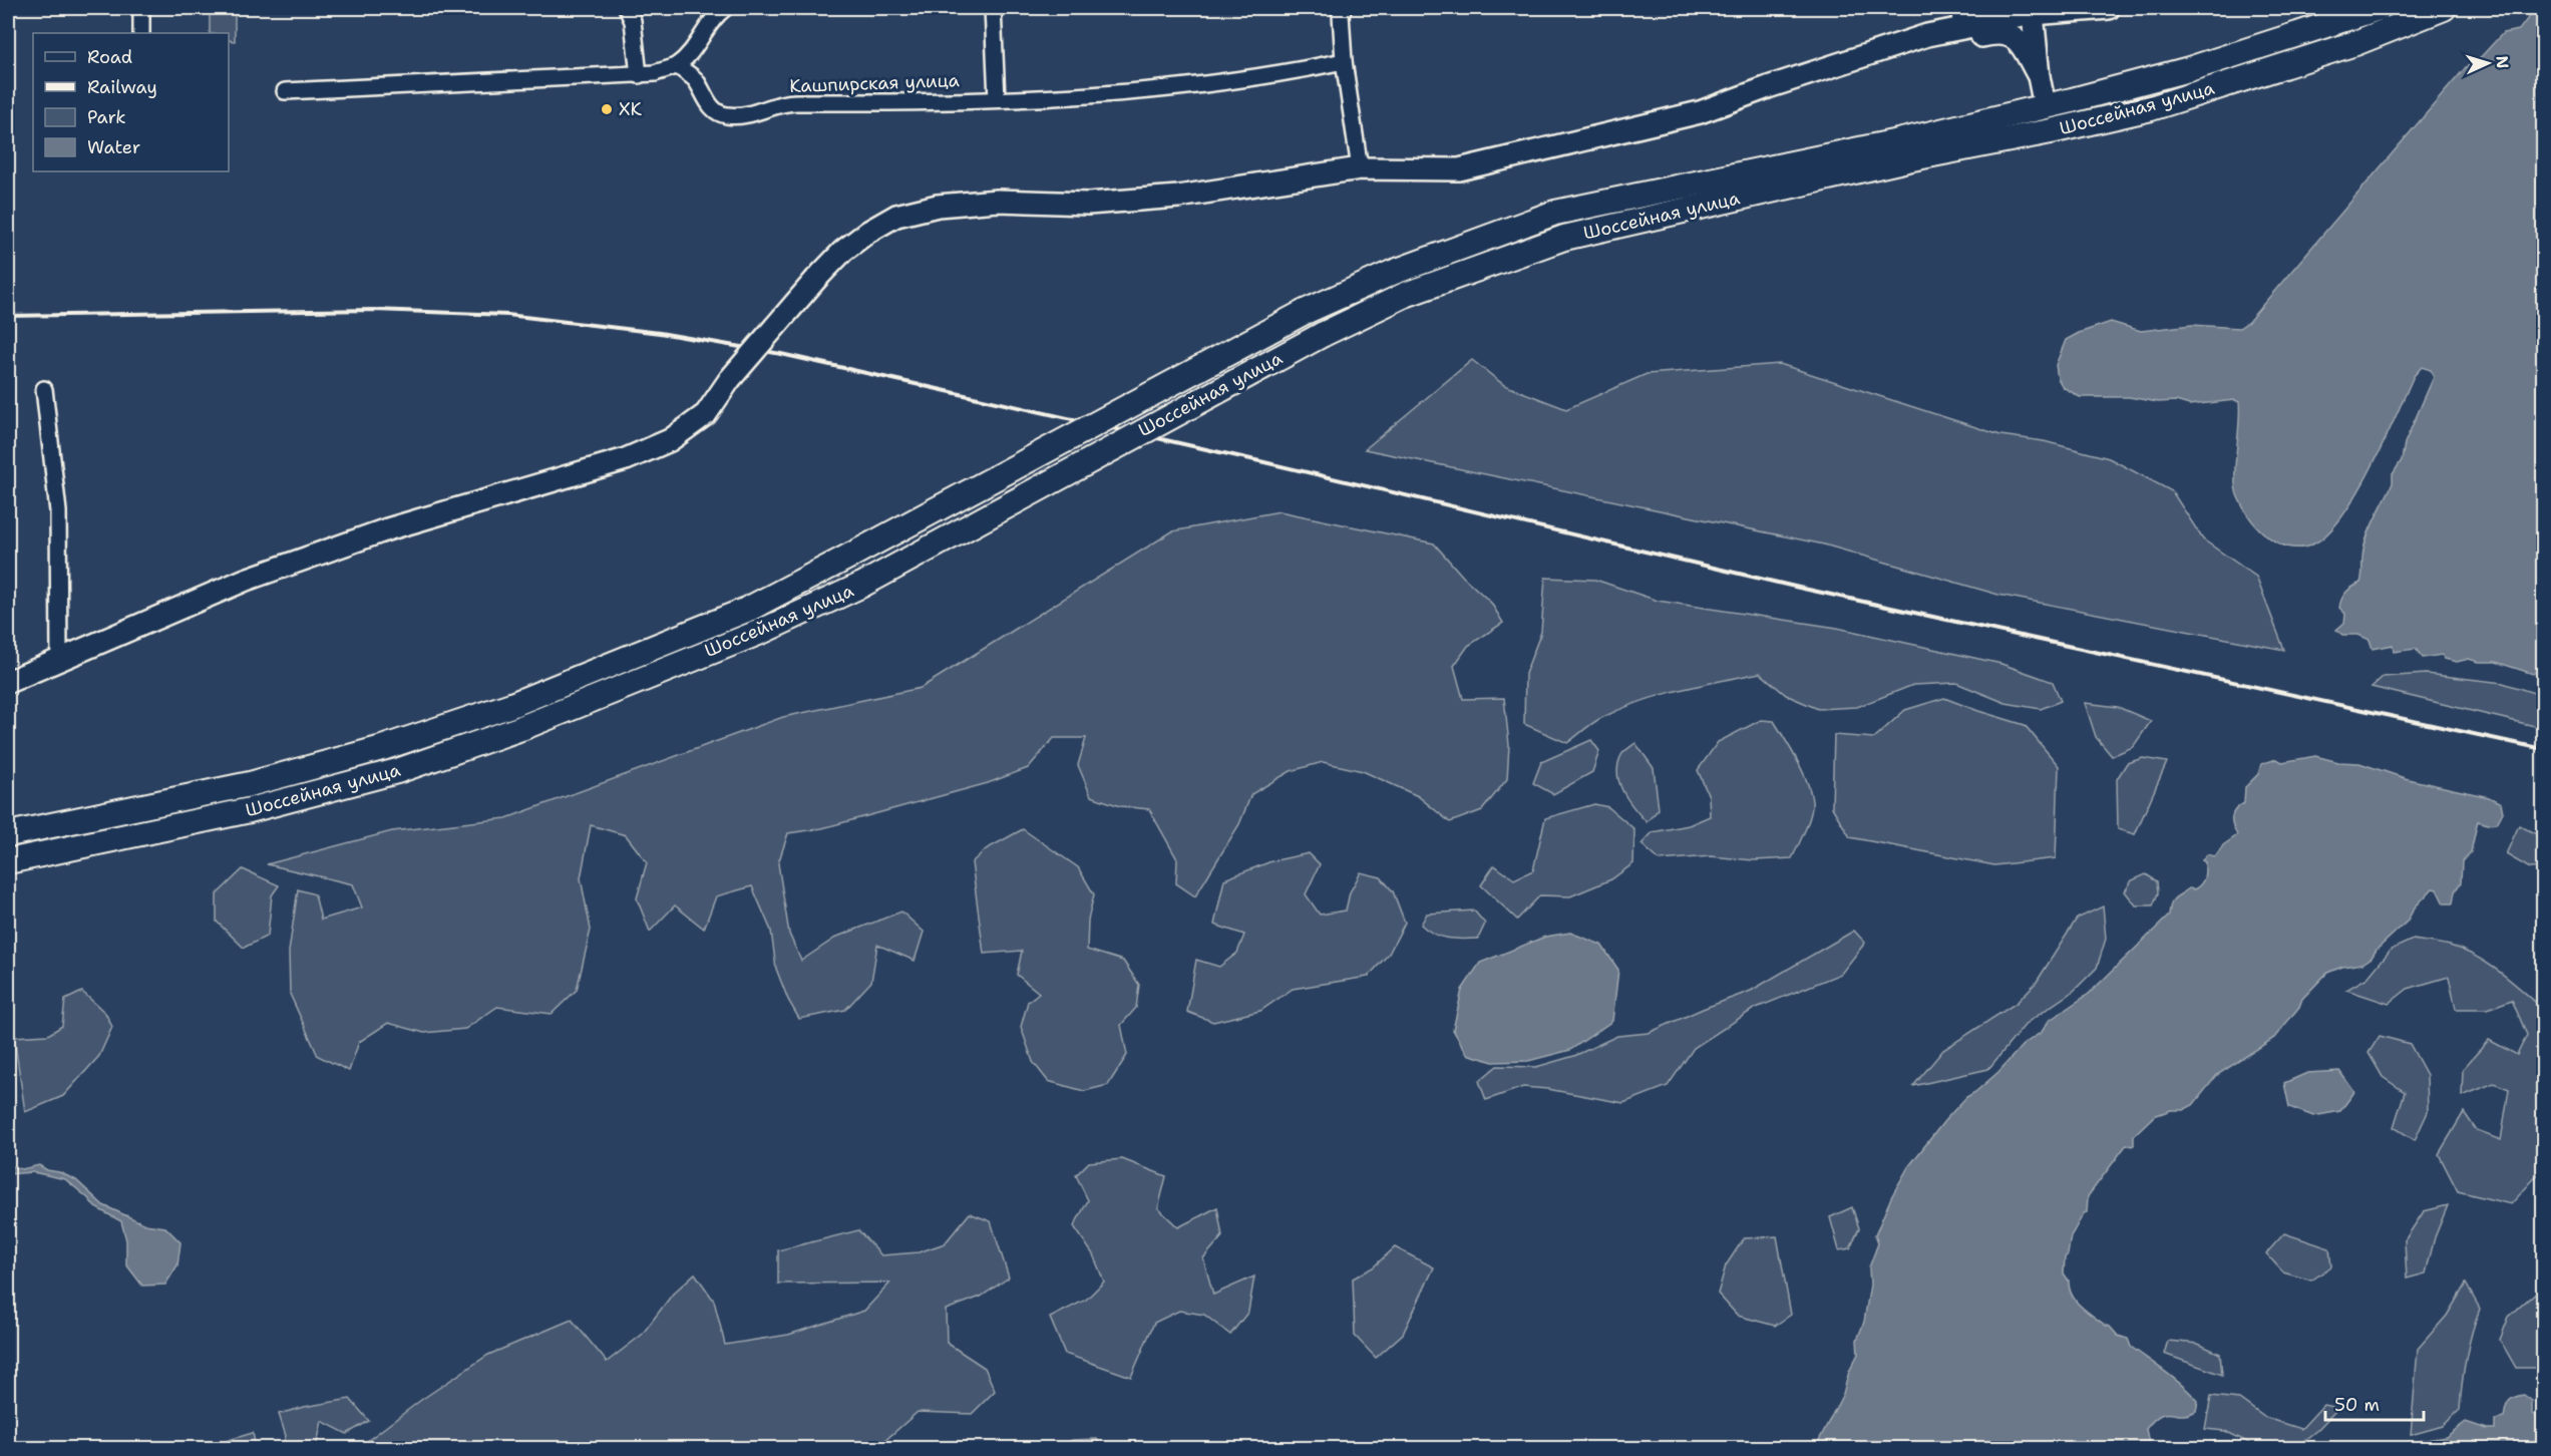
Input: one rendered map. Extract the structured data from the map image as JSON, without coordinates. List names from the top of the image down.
{
  "streets": {
    "main road": ["Шоссейная улица"],
    "street": ["Кашпирская улица"]
  },
  "places": ["ХК"],
  "legend": [
    "Road",
    "Railway",
    "Park",
    "Water"
  ],
  "scale_bar": "50 m",
  "north": "right"
}
